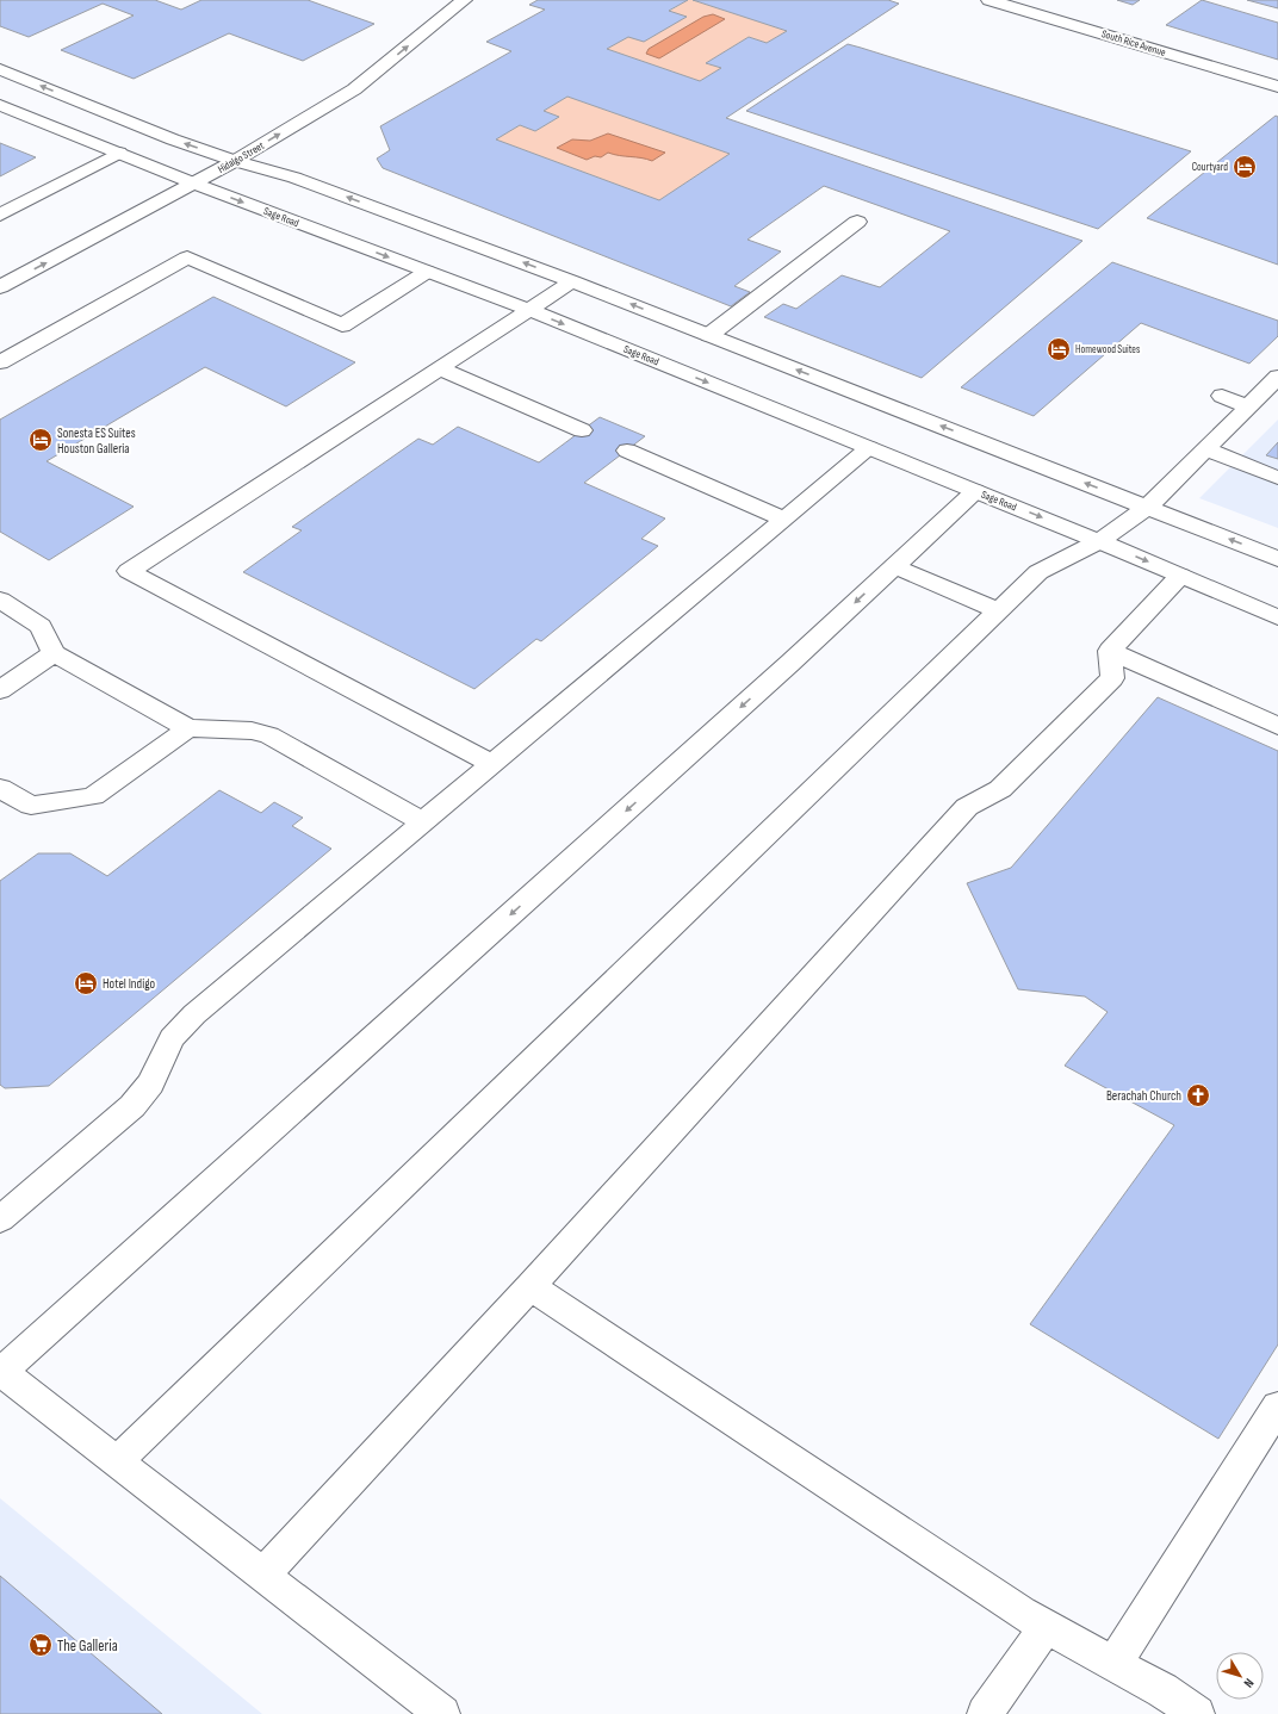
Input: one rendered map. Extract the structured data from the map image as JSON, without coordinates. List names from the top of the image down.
{
  "streets": {
    "main road": ["South Rice Avenue", "Hidalgo Street", "Sage Road"]
  },
  "crossings": [
    ["Hidalgo Street", "Sage Road"]
  ],
  "one_way": ["Hidalgo Street"],
  "places": {
    "hotel": [
      "Courtyard",
      "Homewood Suites",
      "Sonesta ES Suites Houston Galleria",
      "Hotel Indigo"
    ],
    "church": ["Berachah Church"],
    "supermarket": ["The Galleria"]
  },
  "north": "bottom right"
}
